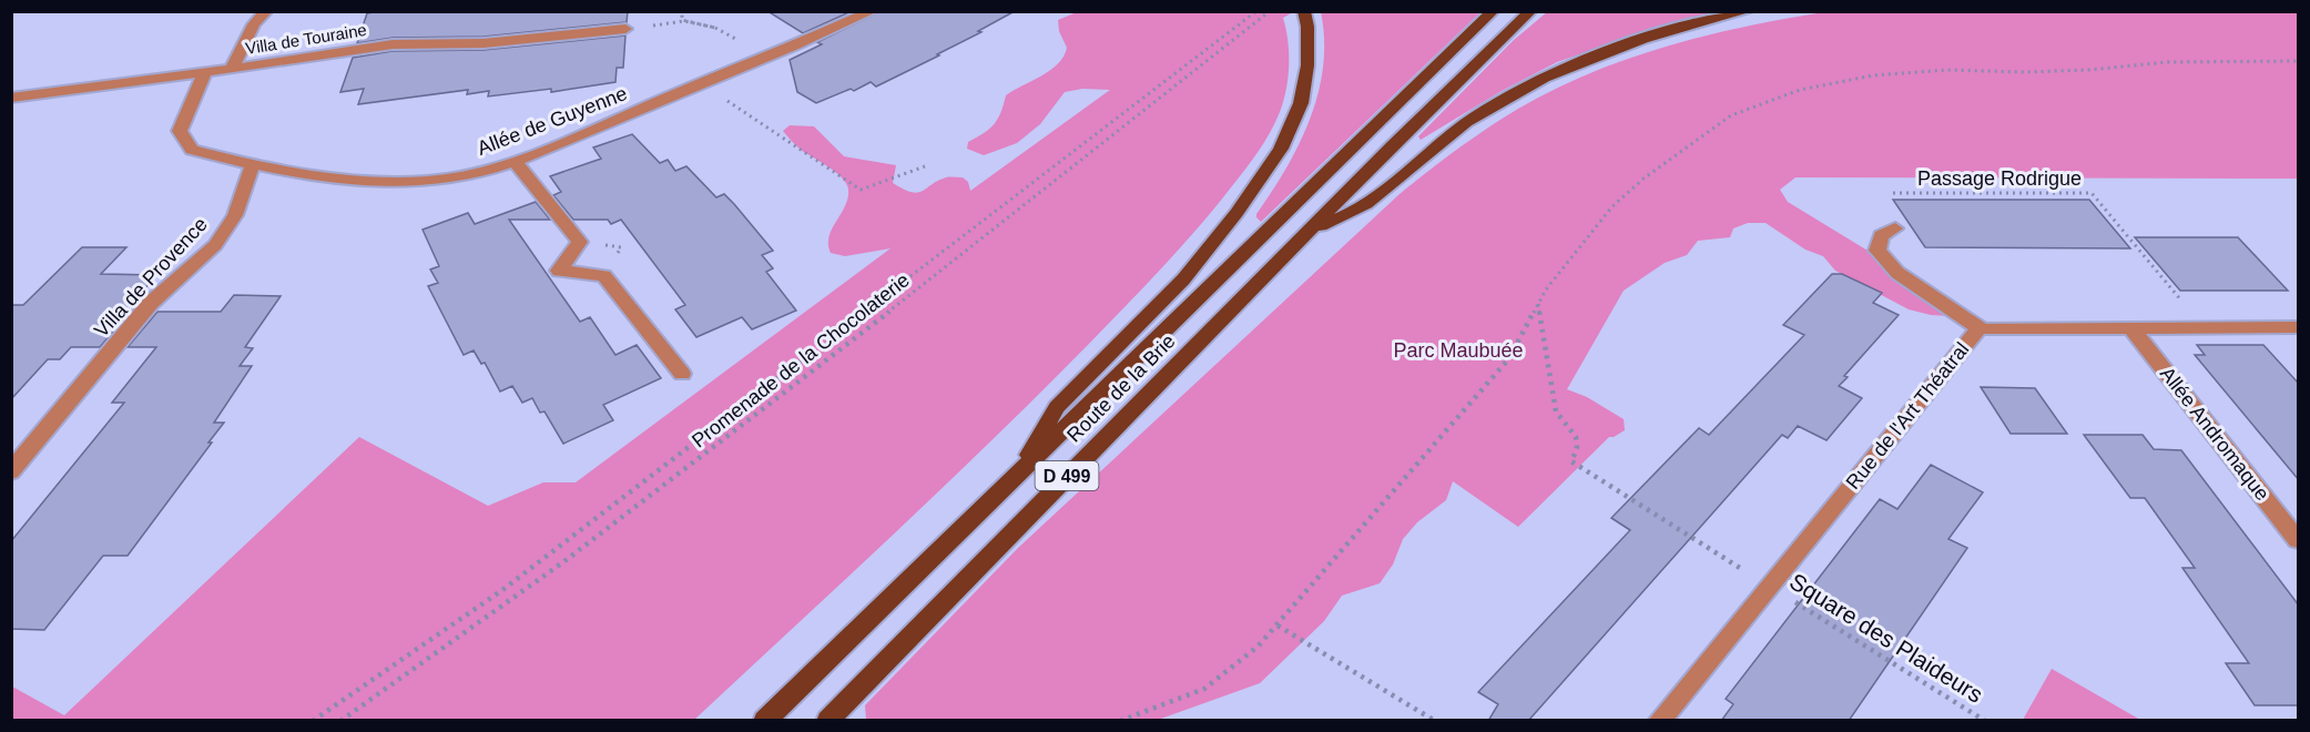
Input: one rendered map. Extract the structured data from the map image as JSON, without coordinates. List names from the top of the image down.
{
  "streets": {
    "highway": ["Route de la Brie", "D 499"],
    "street": [
      "Villa de Touraine",
      "Allée de Guyenne",
      "Villa de Provence",
      "Rue de l'Art Théatral",
      "Allée Andromaque"
    ],
    "path": ["Passage Rodrigue", "Promenade de la Chocolaterie", "Square des Plaideurs"]
  },
  "crossings": [
    ["Allée de Guyenne", "Villa de Provence"],
    ["Passage Rodrigue", "Rue de l'Art Théatral"],
    ["Rue de l'Art Théatral", "Allée Andromaque"],
    ["Rue de l'Art Théatral", "Square des Plaideurs"]
  ],
  "parks": ["Parc Maubuée"]
}
